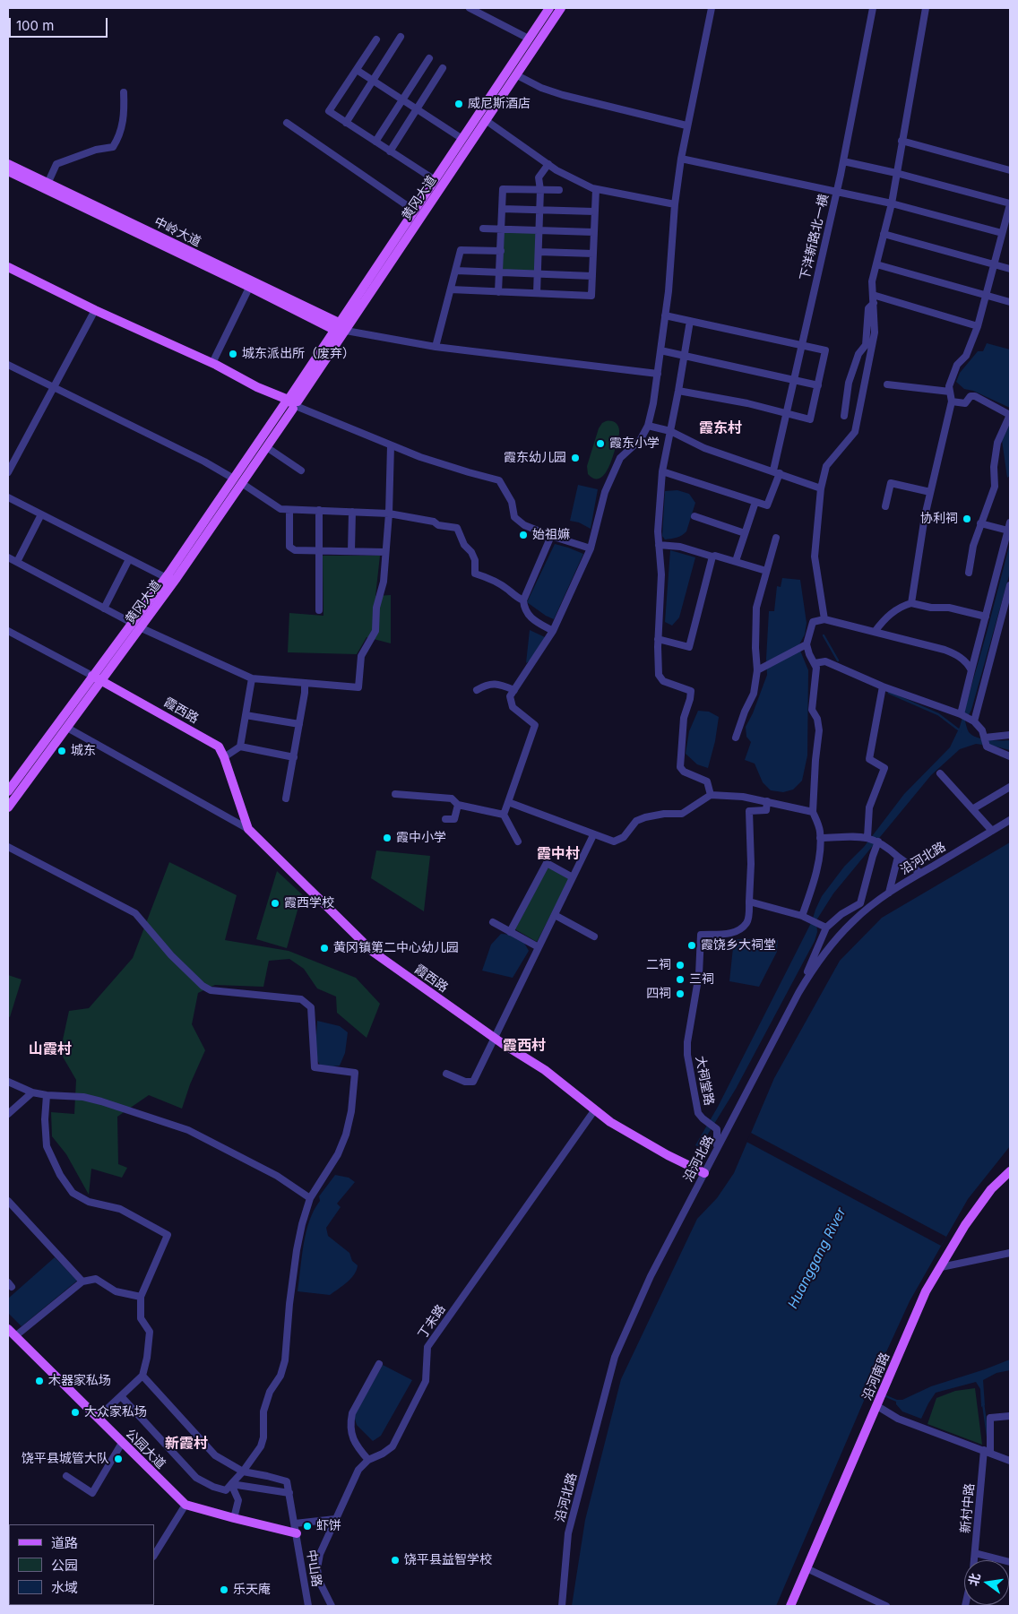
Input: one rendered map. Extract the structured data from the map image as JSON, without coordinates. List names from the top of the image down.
{
  "streets": {
    "main road": [
      "黄冈大道",
      "中岭大道",
      "霞西路",
      "沿河南路",
      "公园大道"
    ],
    "street": [
      "下洋新路北一横",
      "沿河北路",
      "大祠堂路",
      "丁未路",
      "新村中路",
      "中山路"
    ]
  },
  "crossings": [
    ["霞西路", "沿河北路"],
    ["霞西路", "丁未路"],
    ["沿河北路", "大祠堂路"],
    ["公园大道", "中山路"]
  ],
  "districts": [
    "霞东村",
    "霞中村",
    "霞西村",
    "山霞村",
    "新霞村"
  ],
  "water": ["Huanggang River"],
  "places": [
    "威尼斯酒店",
    "城东派出所（废弃）",
    "霞东小学",
    "霞东幼儿园",
    "协利祠",
    "始祖嫲",
    "城东",
    "霞中小学",
    "霞西学校",
    "霞饶乡大祠堂",
    "黄冈镇第二中心幼儿园",
    "二祠",
    "三祠",
    "四祠",
    "木器家私场",
    "大众家私场",
    "饶平县城管大队",
    "虾饼",
    "饶平县益智学校",
    "乐天庵"
  ],
  "legend": ["道路", "公园", "水域"],
  "scale_bar": "100 m",
  "north": "left"
}
